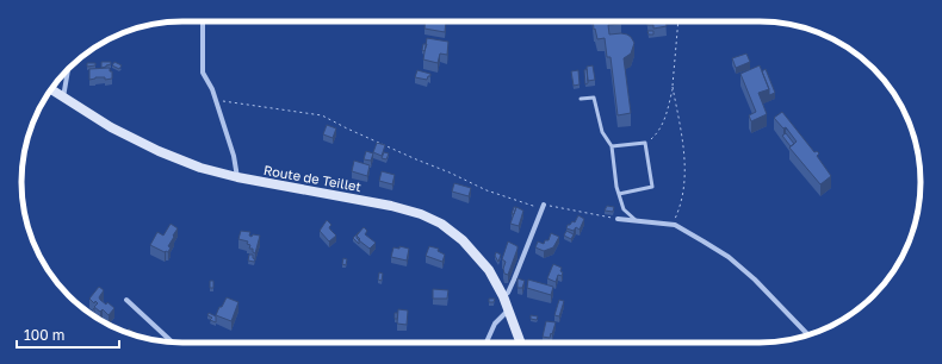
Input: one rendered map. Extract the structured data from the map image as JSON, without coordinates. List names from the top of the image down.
{
  "streets": {
    "main road": ["Route de Teillet"]
  },
  "scale_bar": "100 m"
}
